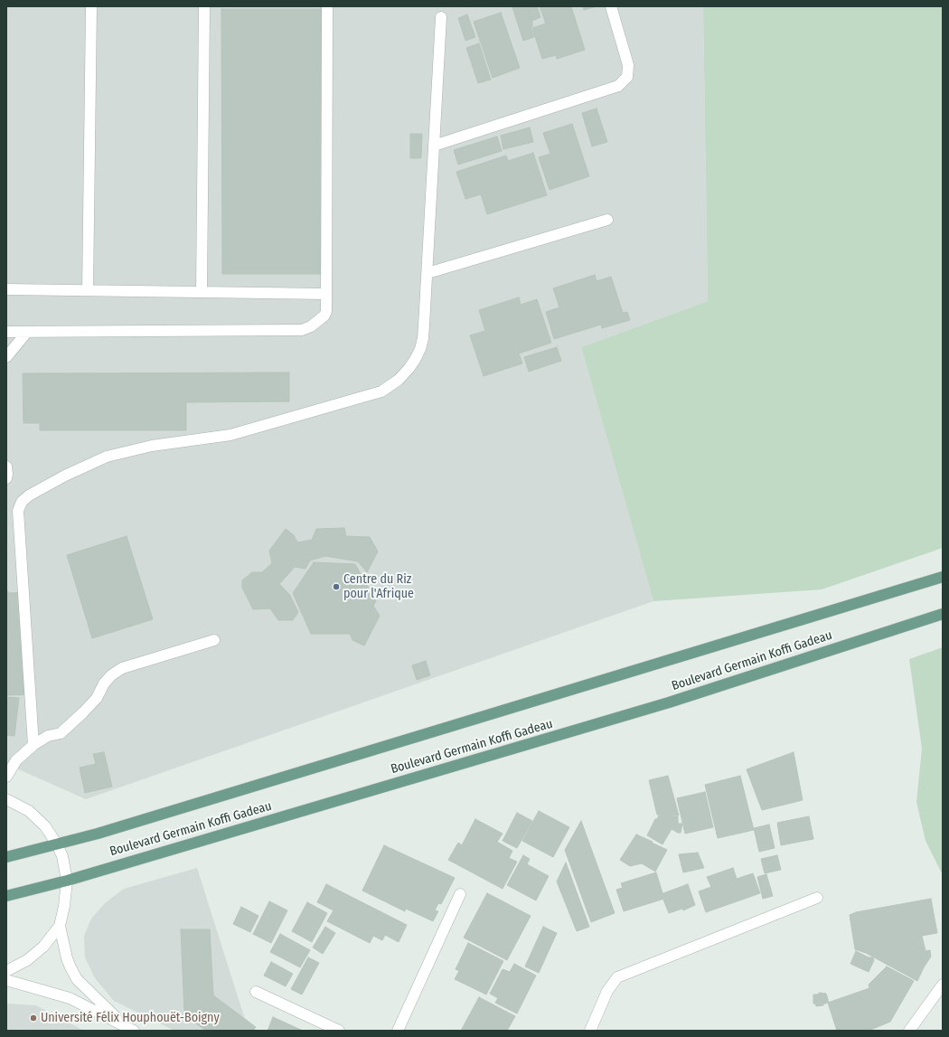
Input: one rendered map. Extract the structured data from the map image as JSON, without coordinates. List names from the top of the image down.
{
  "streets": {
    "main road": ["Boulevard Germain Koffi Gadeau"]
  },
  "places": ["Centre du Riz pour l'Afrique", "Université Félix Houphouët-Boigny"]
}
